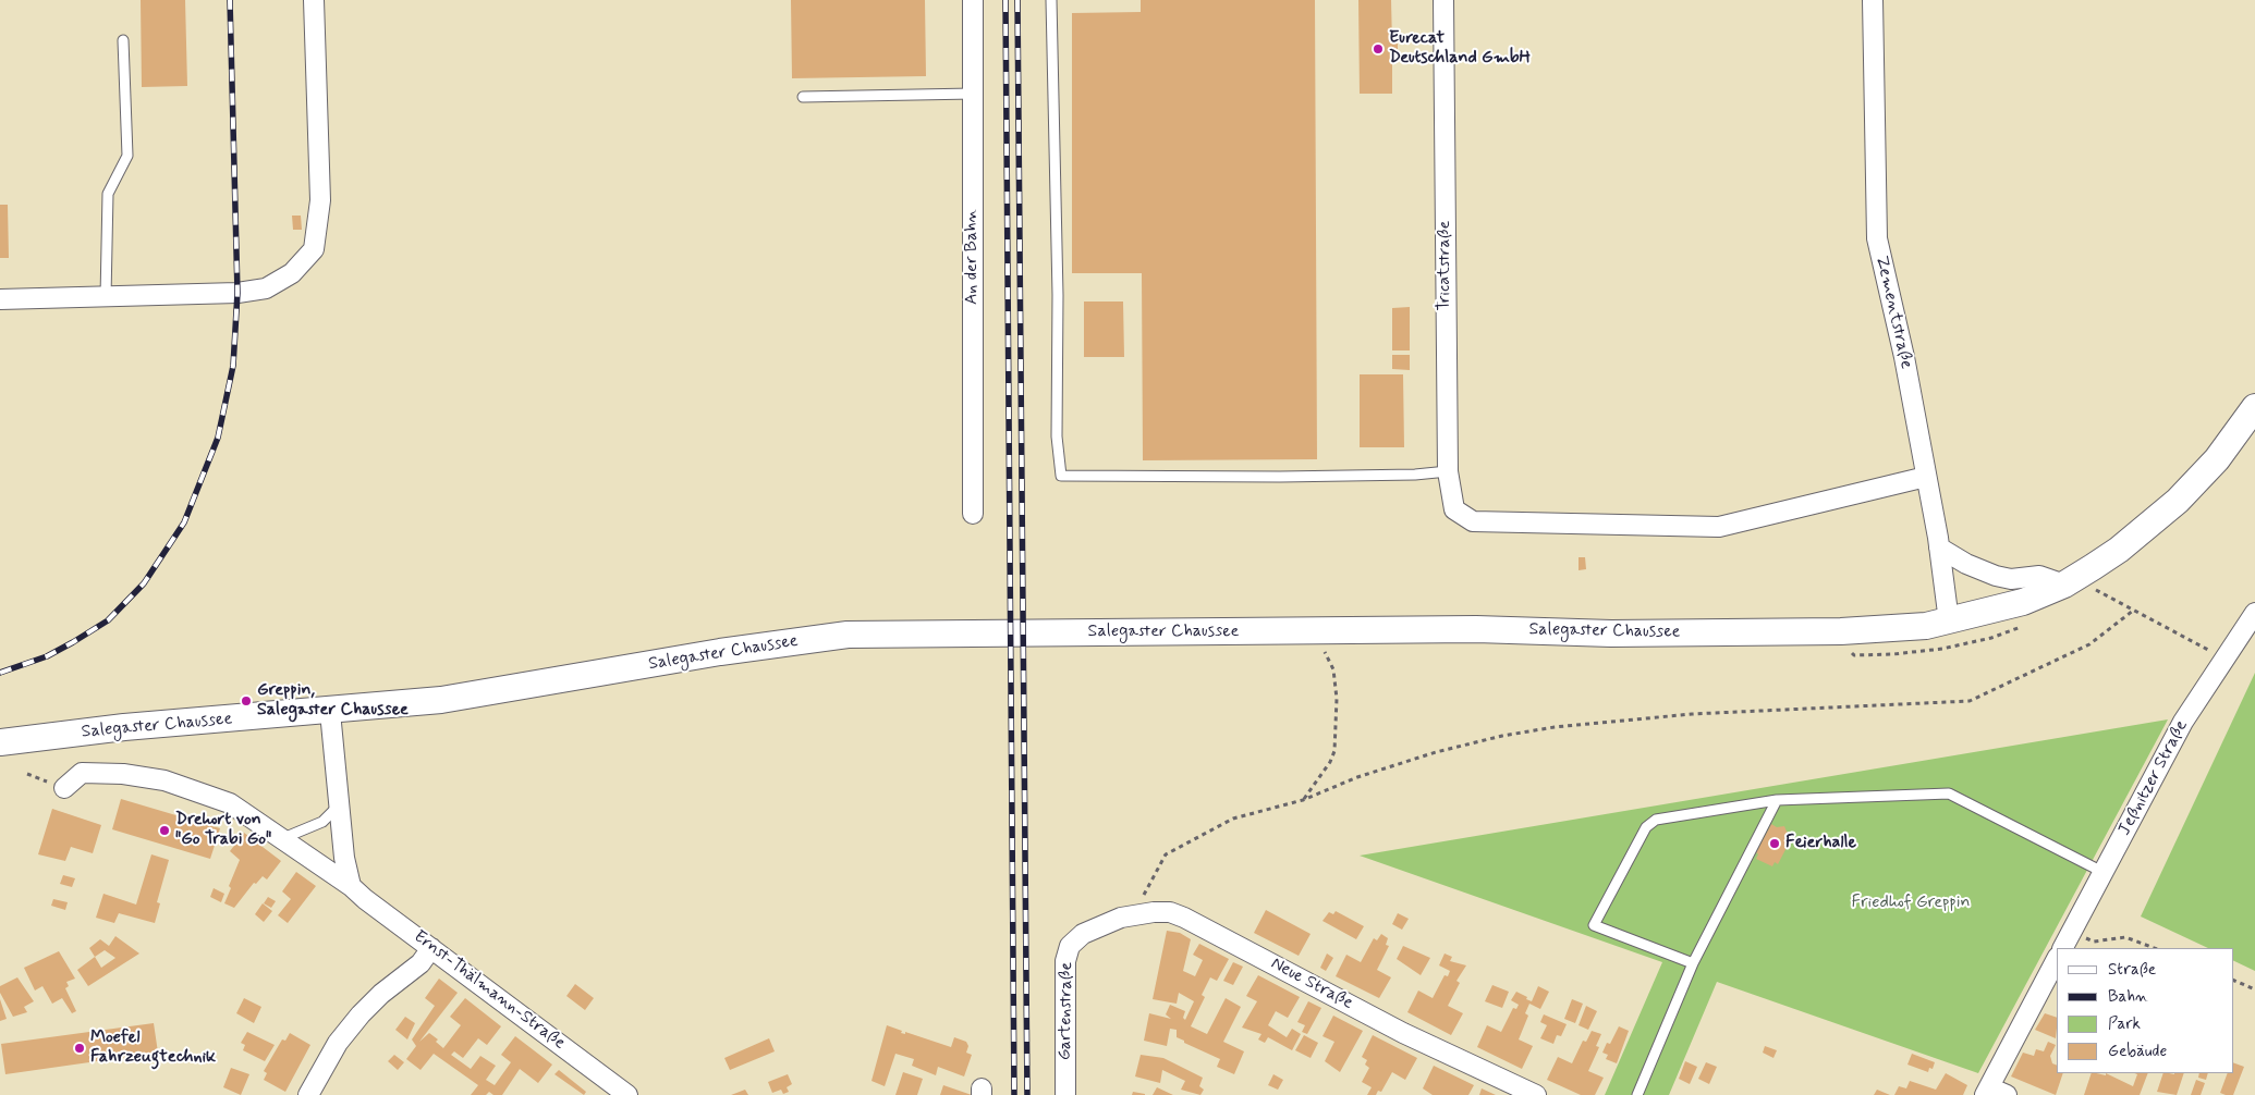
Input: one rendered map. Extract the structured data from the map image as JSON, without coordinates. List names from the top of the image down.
{
  "streets": {
    "main road": ["Salegaster Chaussee"],
    "street": [
      "An der Bahn",
      "Tricatstraße",
      "Zementstraße",
      "Jeßnitzer Straße",
      "Neue Straße",
      "Ernst-Thälmann-Straße",
      "Gartenstraße"
    ]
  },
  "crossings": [
    ["Tricatstraße", "Zementstraße"],
    ["Zementstraße", "Salegaster Chaussee"],
    ["Neue Straße", "Gartenstraße"]
  ],
  "parks": ["Friedhof Greppin"],
  "places": [
    "Eurecat Deutschland GmbH",
    "Greppin, Salegaster Chaussee",
    "Drehort von \"Go Trabi Go\"",
    "Feierhalle",
    "Moefel Fahrzeugtechnik"
  ],
  "legend": [
    "Straße",
    "Bahn",
    "Park",
    "Gebäude"
  ]
}
